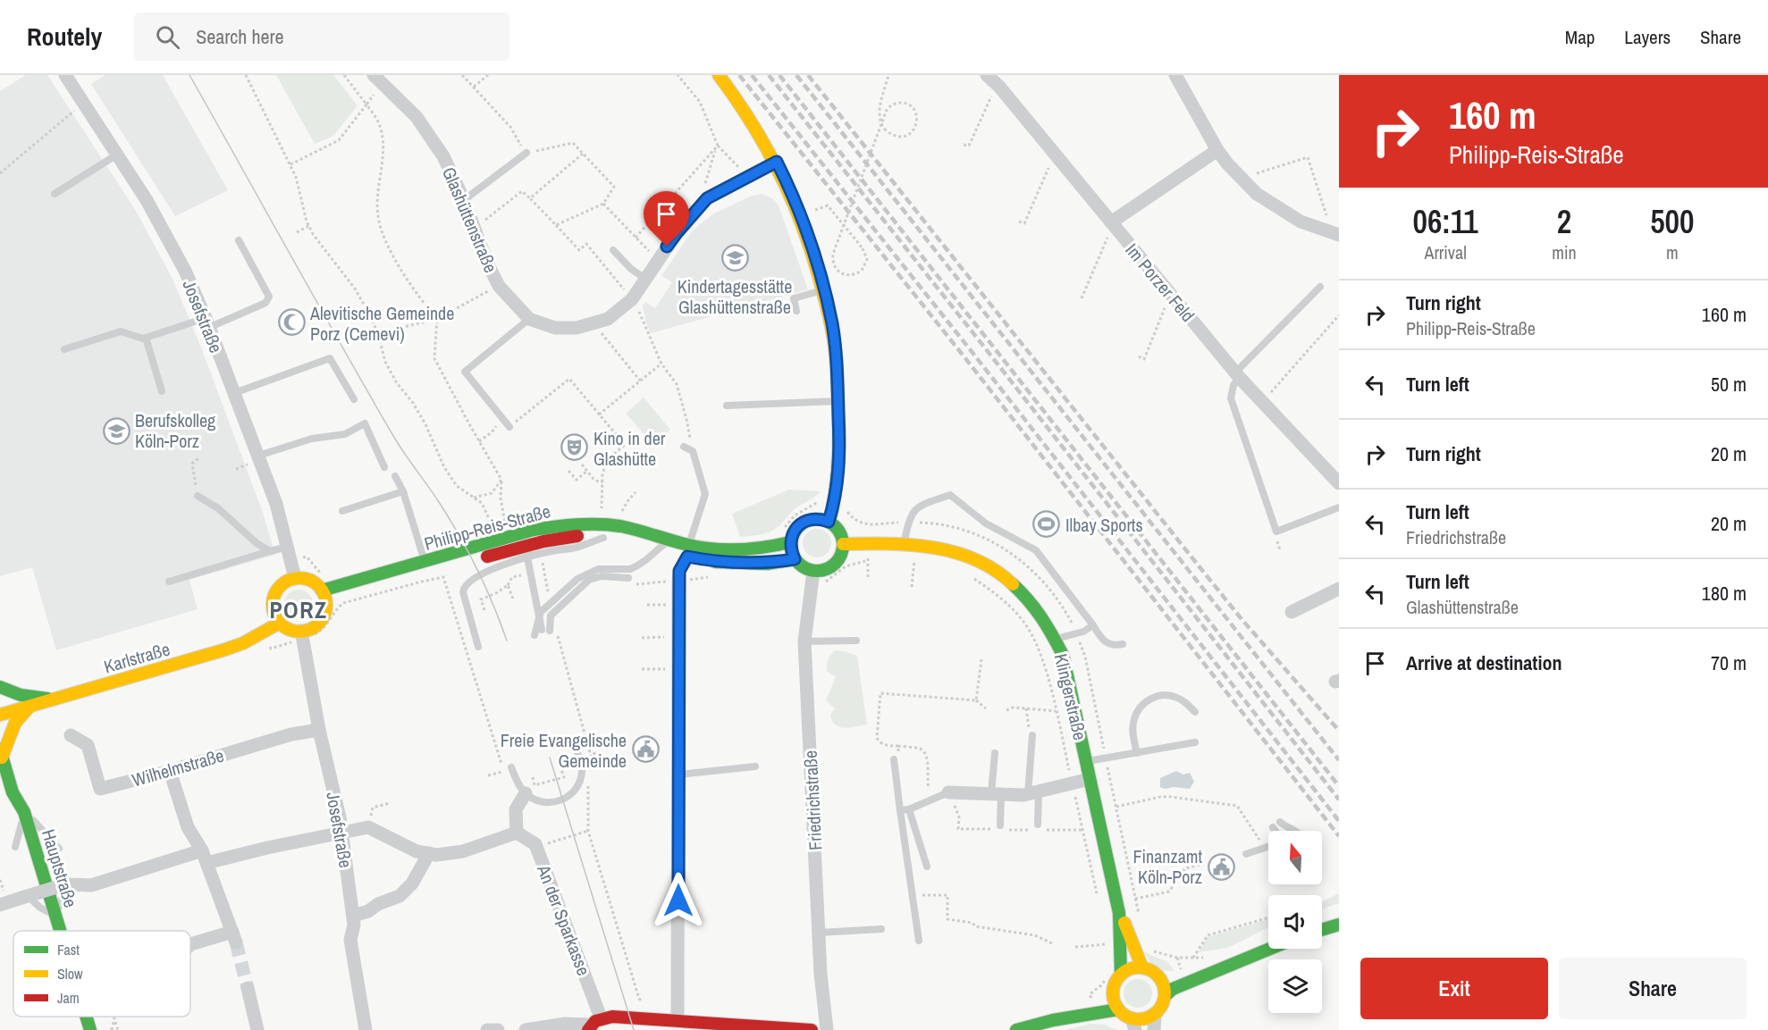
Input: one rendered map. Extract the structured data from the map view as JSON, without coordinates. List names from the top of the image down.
{
  "streets": {
    "street": [
      "Glashüttenstraße",
      "Im Porzer Feld",
      "Josefstraße",
      "Philipp-Reis-Straße",
      "Karlstraße",
      "Klingerstraße",
      "Wilhelmstraße",
      "Friedrichstraße",
      "Hauptstraße",
      "An der Sparkasse"
    ]
  },
  "crossings": [
    ["Josefstraße", "Philipp-Reis-Straße"],
    ["Josefstraße", "Karlstraße"],
    ["Josefstraße", "Wilhelmstraße"],
    ["Philipp-Reis-Straße", "Karlstraße"],
    ["Philipp-Reis-Straße", "Klingerstraße"],
    ["Philipp-Reis-Straße", "Friedrichstraße"],
    ["Klingerstraße", "Friedrichstraße"]
  ],
  "districts": ["PORZ"],
  "places": {
    "school or university": ["Kindertagesstätte Glashüttenstraße", "Berufskolleg Köln-Porz"],
    "mosque": ["Alevitische Gemeinde Porz (Cemevi)"],
    "theatre": ["Kino in der Glashütte"],
    "sports": ["Ilbay Sports"],
    "public building": ["Freie Evangelische Gemeinde", "Finanzamt Köln-Porz"]
  },
  "legend": ["Fast", "Slow", "Jam"],
  "north": "top",
  "page": {
    "header": "Routely",
    "search": "Search here",
    "nav": ["Map", "Layers", "Share"],
    "turn": ["160 m", "Philipp-Reis-Straße"],
    "eta": [
      "06:11",
      "Arrival",
      "2",
      "min",
      "500",
      "m"
    ],
    "list": [
      {
        "name": "Turn right",
        "note": "Philipp-Reis-Straße",
        "value": "160 m"
      },
      {
        "name": "Turn left",
        "value": "50 m"
      },
      {
        "name": "Turn right",
        "value": "20 m"
      },
      {
        "name": "Turn left",
        "note": "Friedrichstraße",
        "value": "20 m"
      },
      {
        "name": "Turn left",
        "note": "Glashüttenstraße",
        "value": "180 m"
      },
      {
        "name": "Arrive at destination",
        "value": "70 m"
      }
    ],
    "buttons": ["Exit", "Share"]
  }
}
